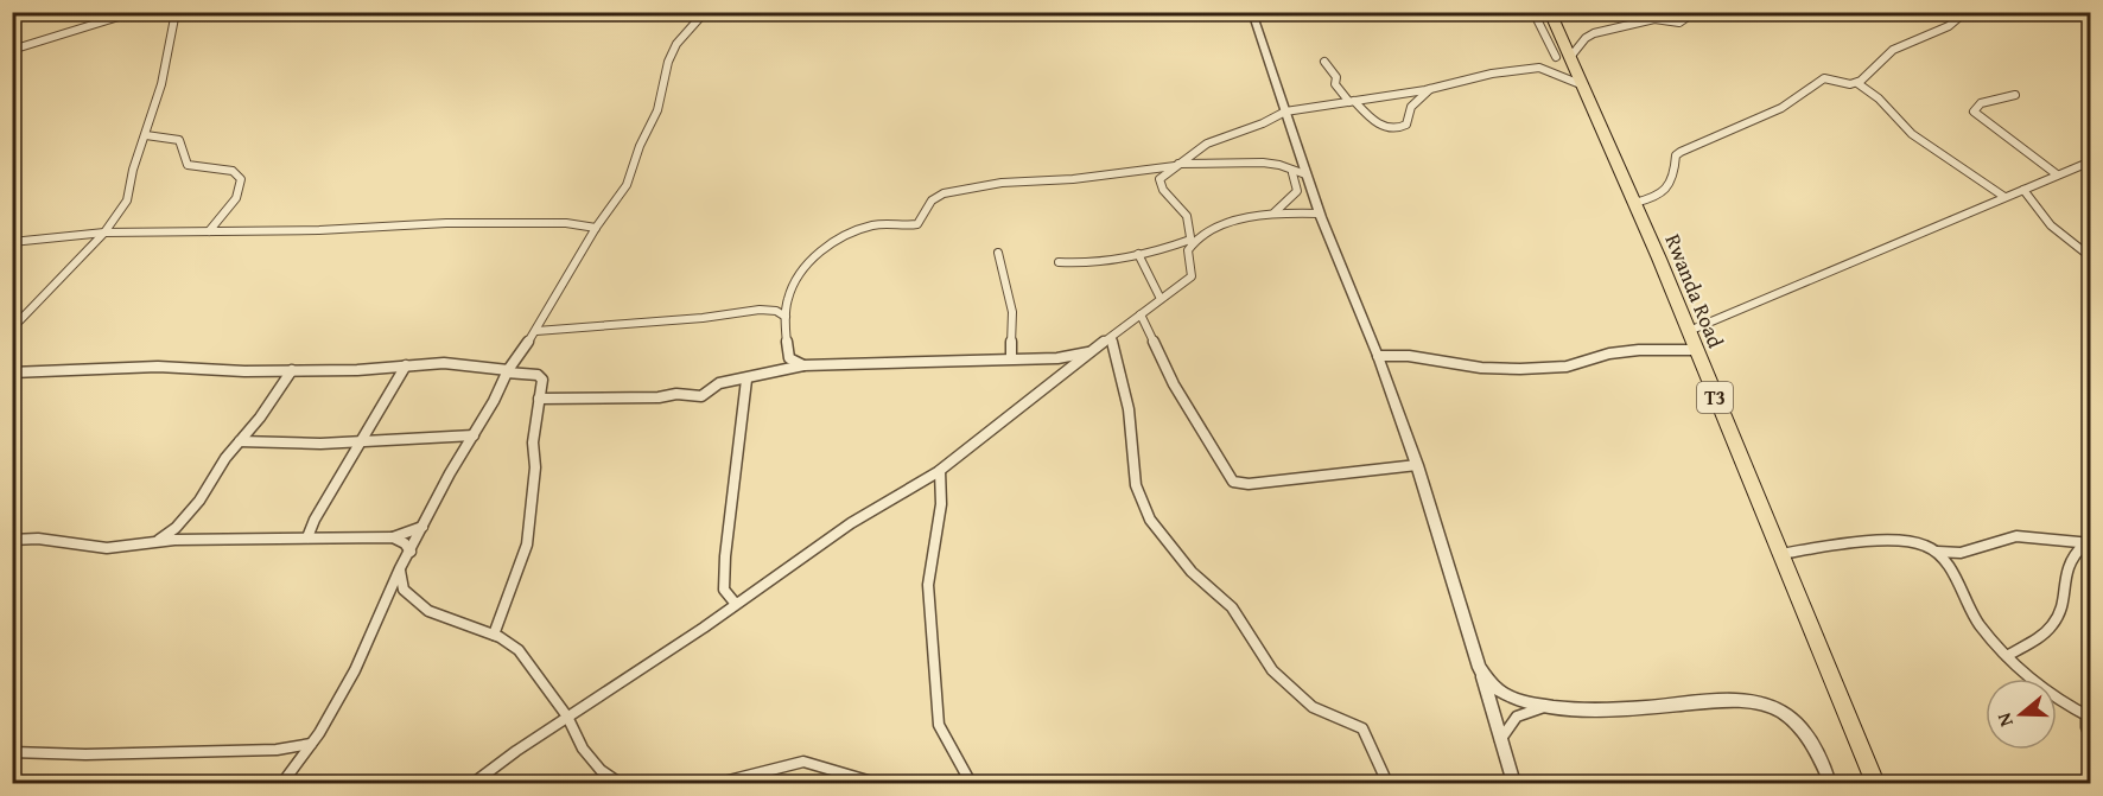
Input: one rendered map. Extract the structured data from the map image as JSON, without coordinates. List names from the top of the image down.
{
  "streets": {
    "highway": ["Rwanda Road", "T3"]
  },
  "north": "left"
}
